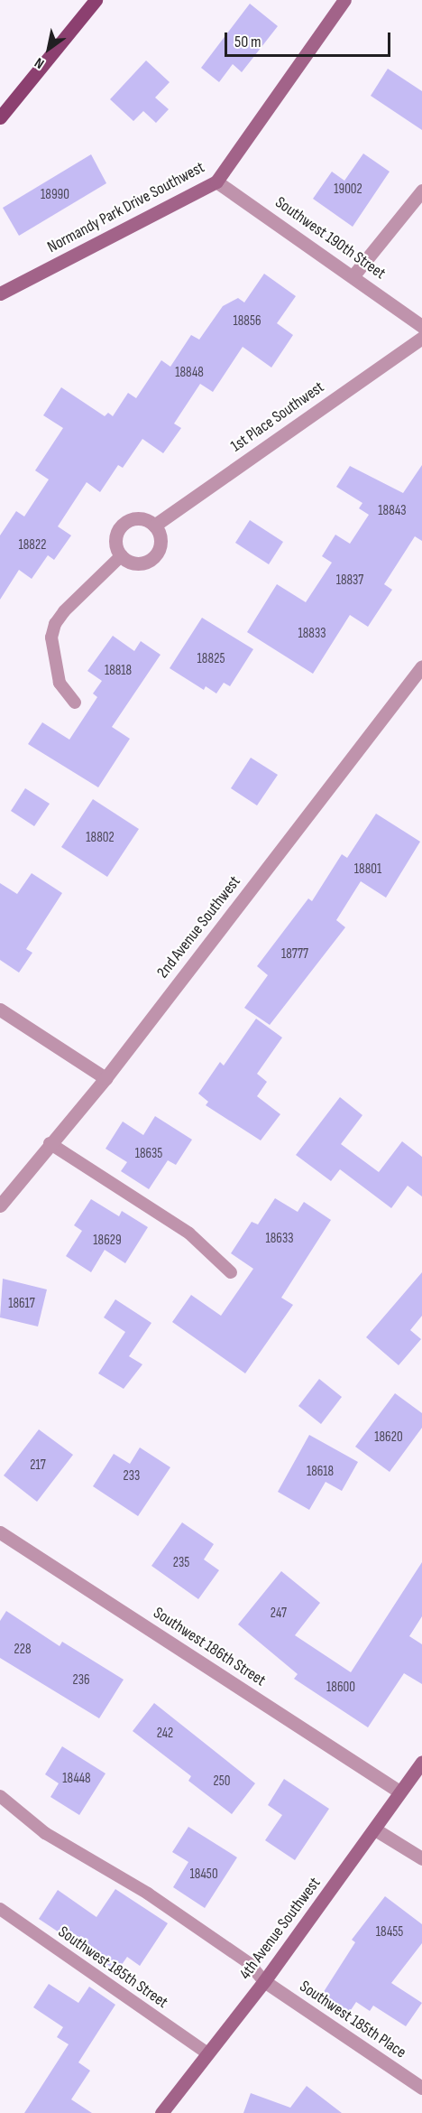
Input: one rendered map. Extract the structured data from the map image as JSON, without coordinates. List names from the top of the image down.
{
  "streets": {
    "street": [
      "Normandy Park Drive Southwest",
      "Southwest 190th Street",
      "1st Place Southwest",
      "2nd Avenue Southwest",
      "Southwest 186th Street",
      "4th Avenue Southwest",
      "Southwest 185th Place"
    ],
    "lane": ["Southwest 185th Street"]
  },
  "crossings": [
    ["Normandy Park Drive Southwest", "Southwest 190th Street"],
    ["Southwest 186th Street", "4th Avenue Southwest"],
    ["4th Avenue Southwest", "Southwest 185th Street"],
    ["4th Avenue Southwest", "Southwest 185th Place"]
  ],
  "house_numbers": [
    "19002",
    "18990",
    "18856",
    "18848",
    "18843",
    "18822",
    "18837",
    "18833",
    "18825",
    "18818",
    "18802",
    "18801",
    "18777",
    "18635",
    "18633",
    "18629",
    "18617",
    "18620",
    "217",
    "18618",
    "233",
    "235",
    "247",
    "228",
    "236",
    "18600",
    "242",
    "18448",
    "250",
    "18450",
    "18455"
  ],
  "scale_bar": "50 m",
  "north": "bottom left"
}
